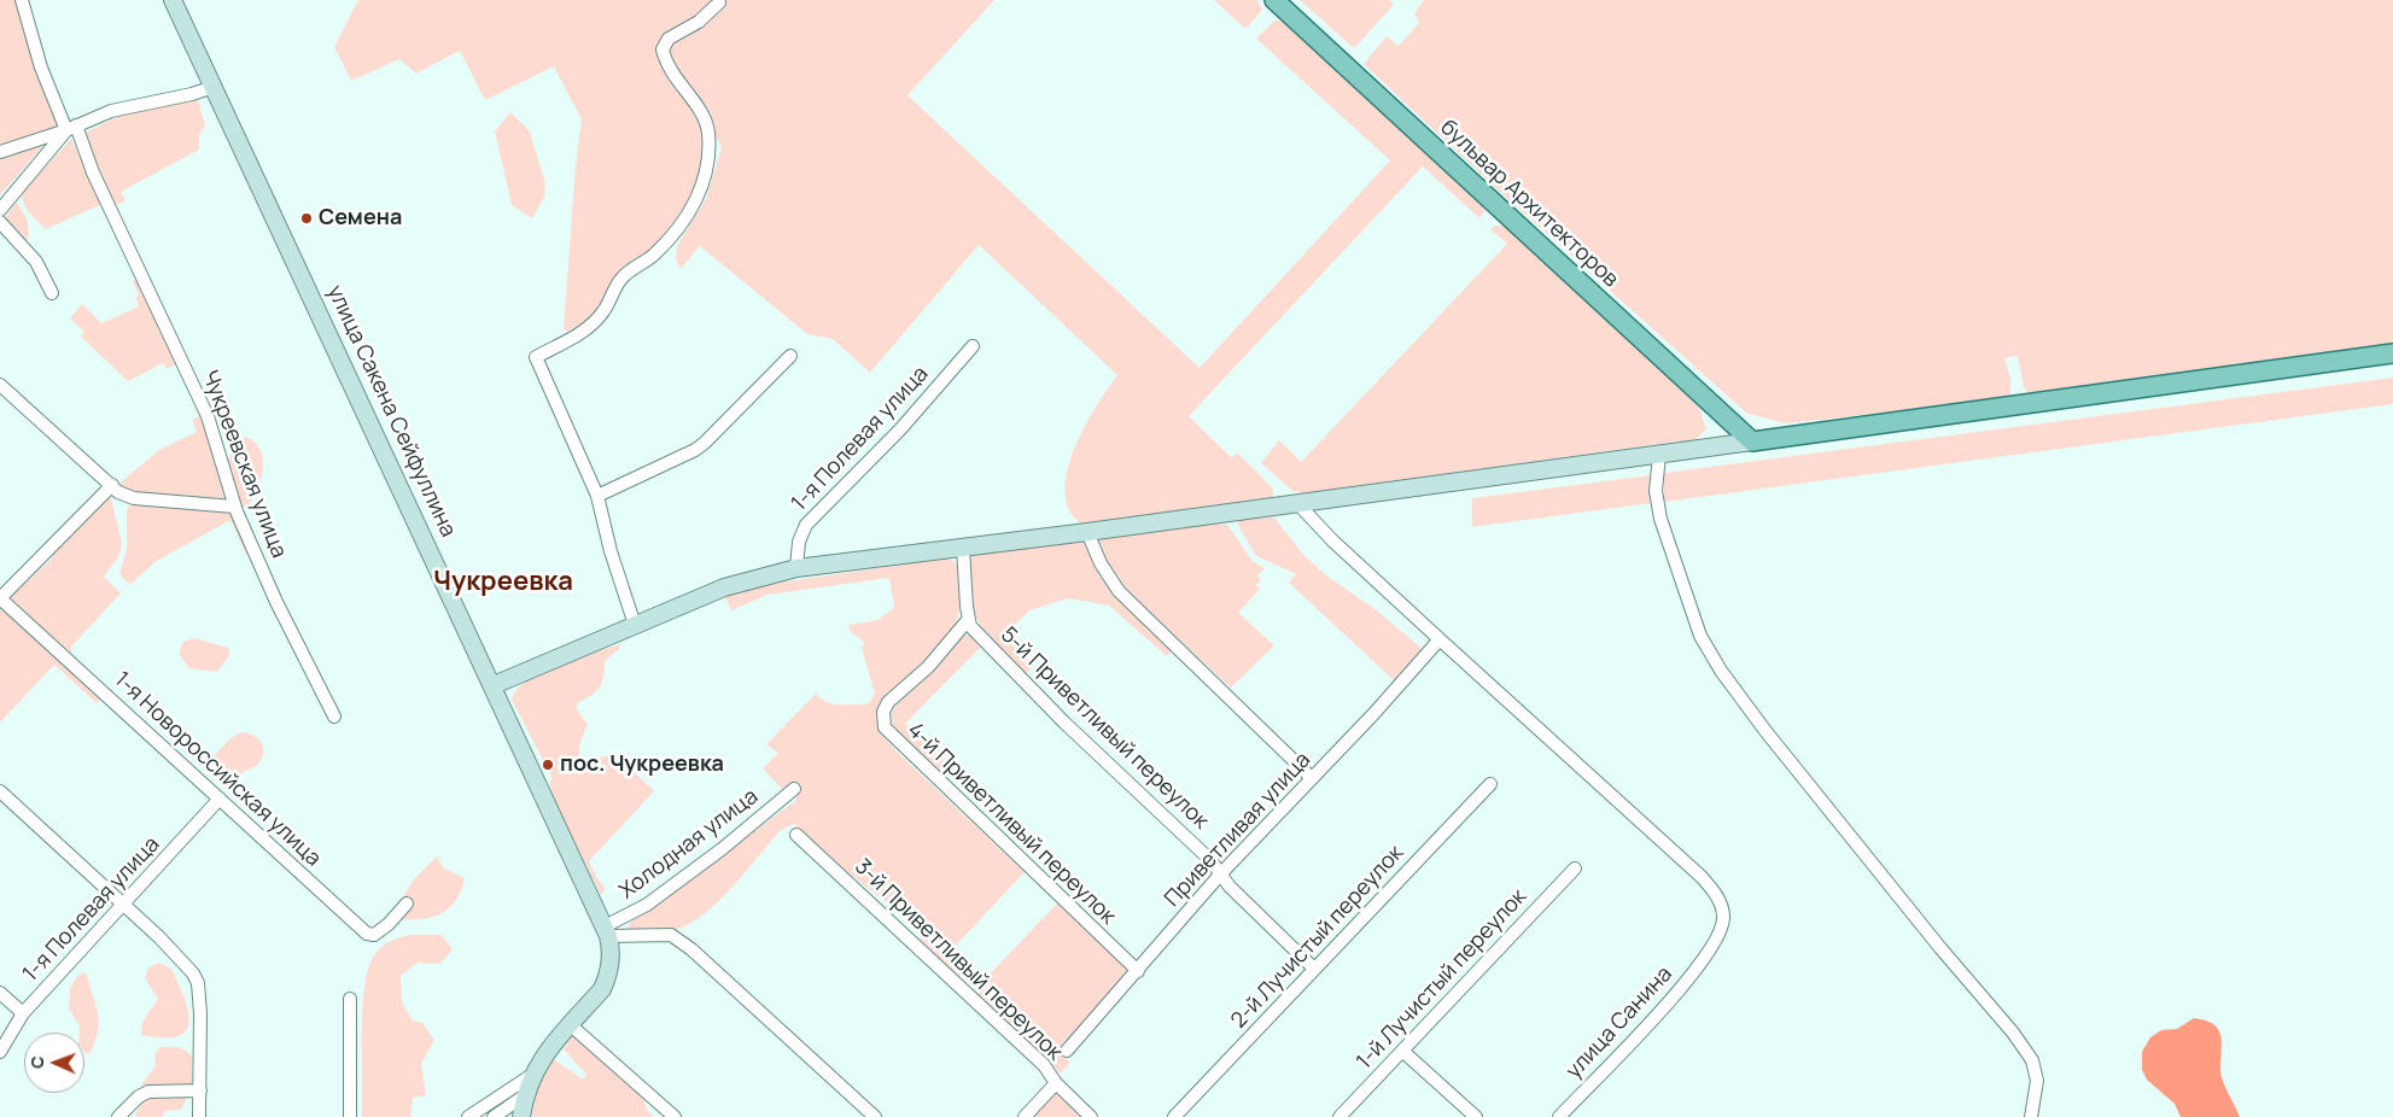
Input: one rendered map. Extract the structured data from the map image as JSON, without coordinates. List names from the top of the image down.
{
  "streets": {
    "main road": ["бульвар Архитекторов", "улица Сакена Сейфуллина"],
    "street": [
      "1-я Полевая улица",
      "Чукреевская улица",
      "5-й Приветливый переулок",
      "1-я Новороссийская улица",
      "4-й Приветливый переулок",
      "Приветливая улица",
      "Холодная улица",
      "2-й Лучистый переулок",
      "3-й Приветливый переулок",
      "1-й Лучистый переулок",
      "улица Санина"
    ]
  },
  "crossings": [
    ["улица Сакена Сейфуллина", "Холодная улица"],
    ["1-я Полевая улица", "1-я Новороссийская улица"],
    ["5-й Приветливый переулок", "4-й Приветливый переулок"],
    ["5-й Приветливый переулок", "Приветливая улица"],
    ["5-й Приветливый переулок", "2-й Лучистый переулок"],
    ["4-й Приветливый переулок", "Приветливая улица"],
    ["Приветливая улица", "улица Санина"]
  ],
  "districts": ["Чукреевка"],
  "places": ["Семена", "пос. Чукреевка"],
  "north": "left"
}
